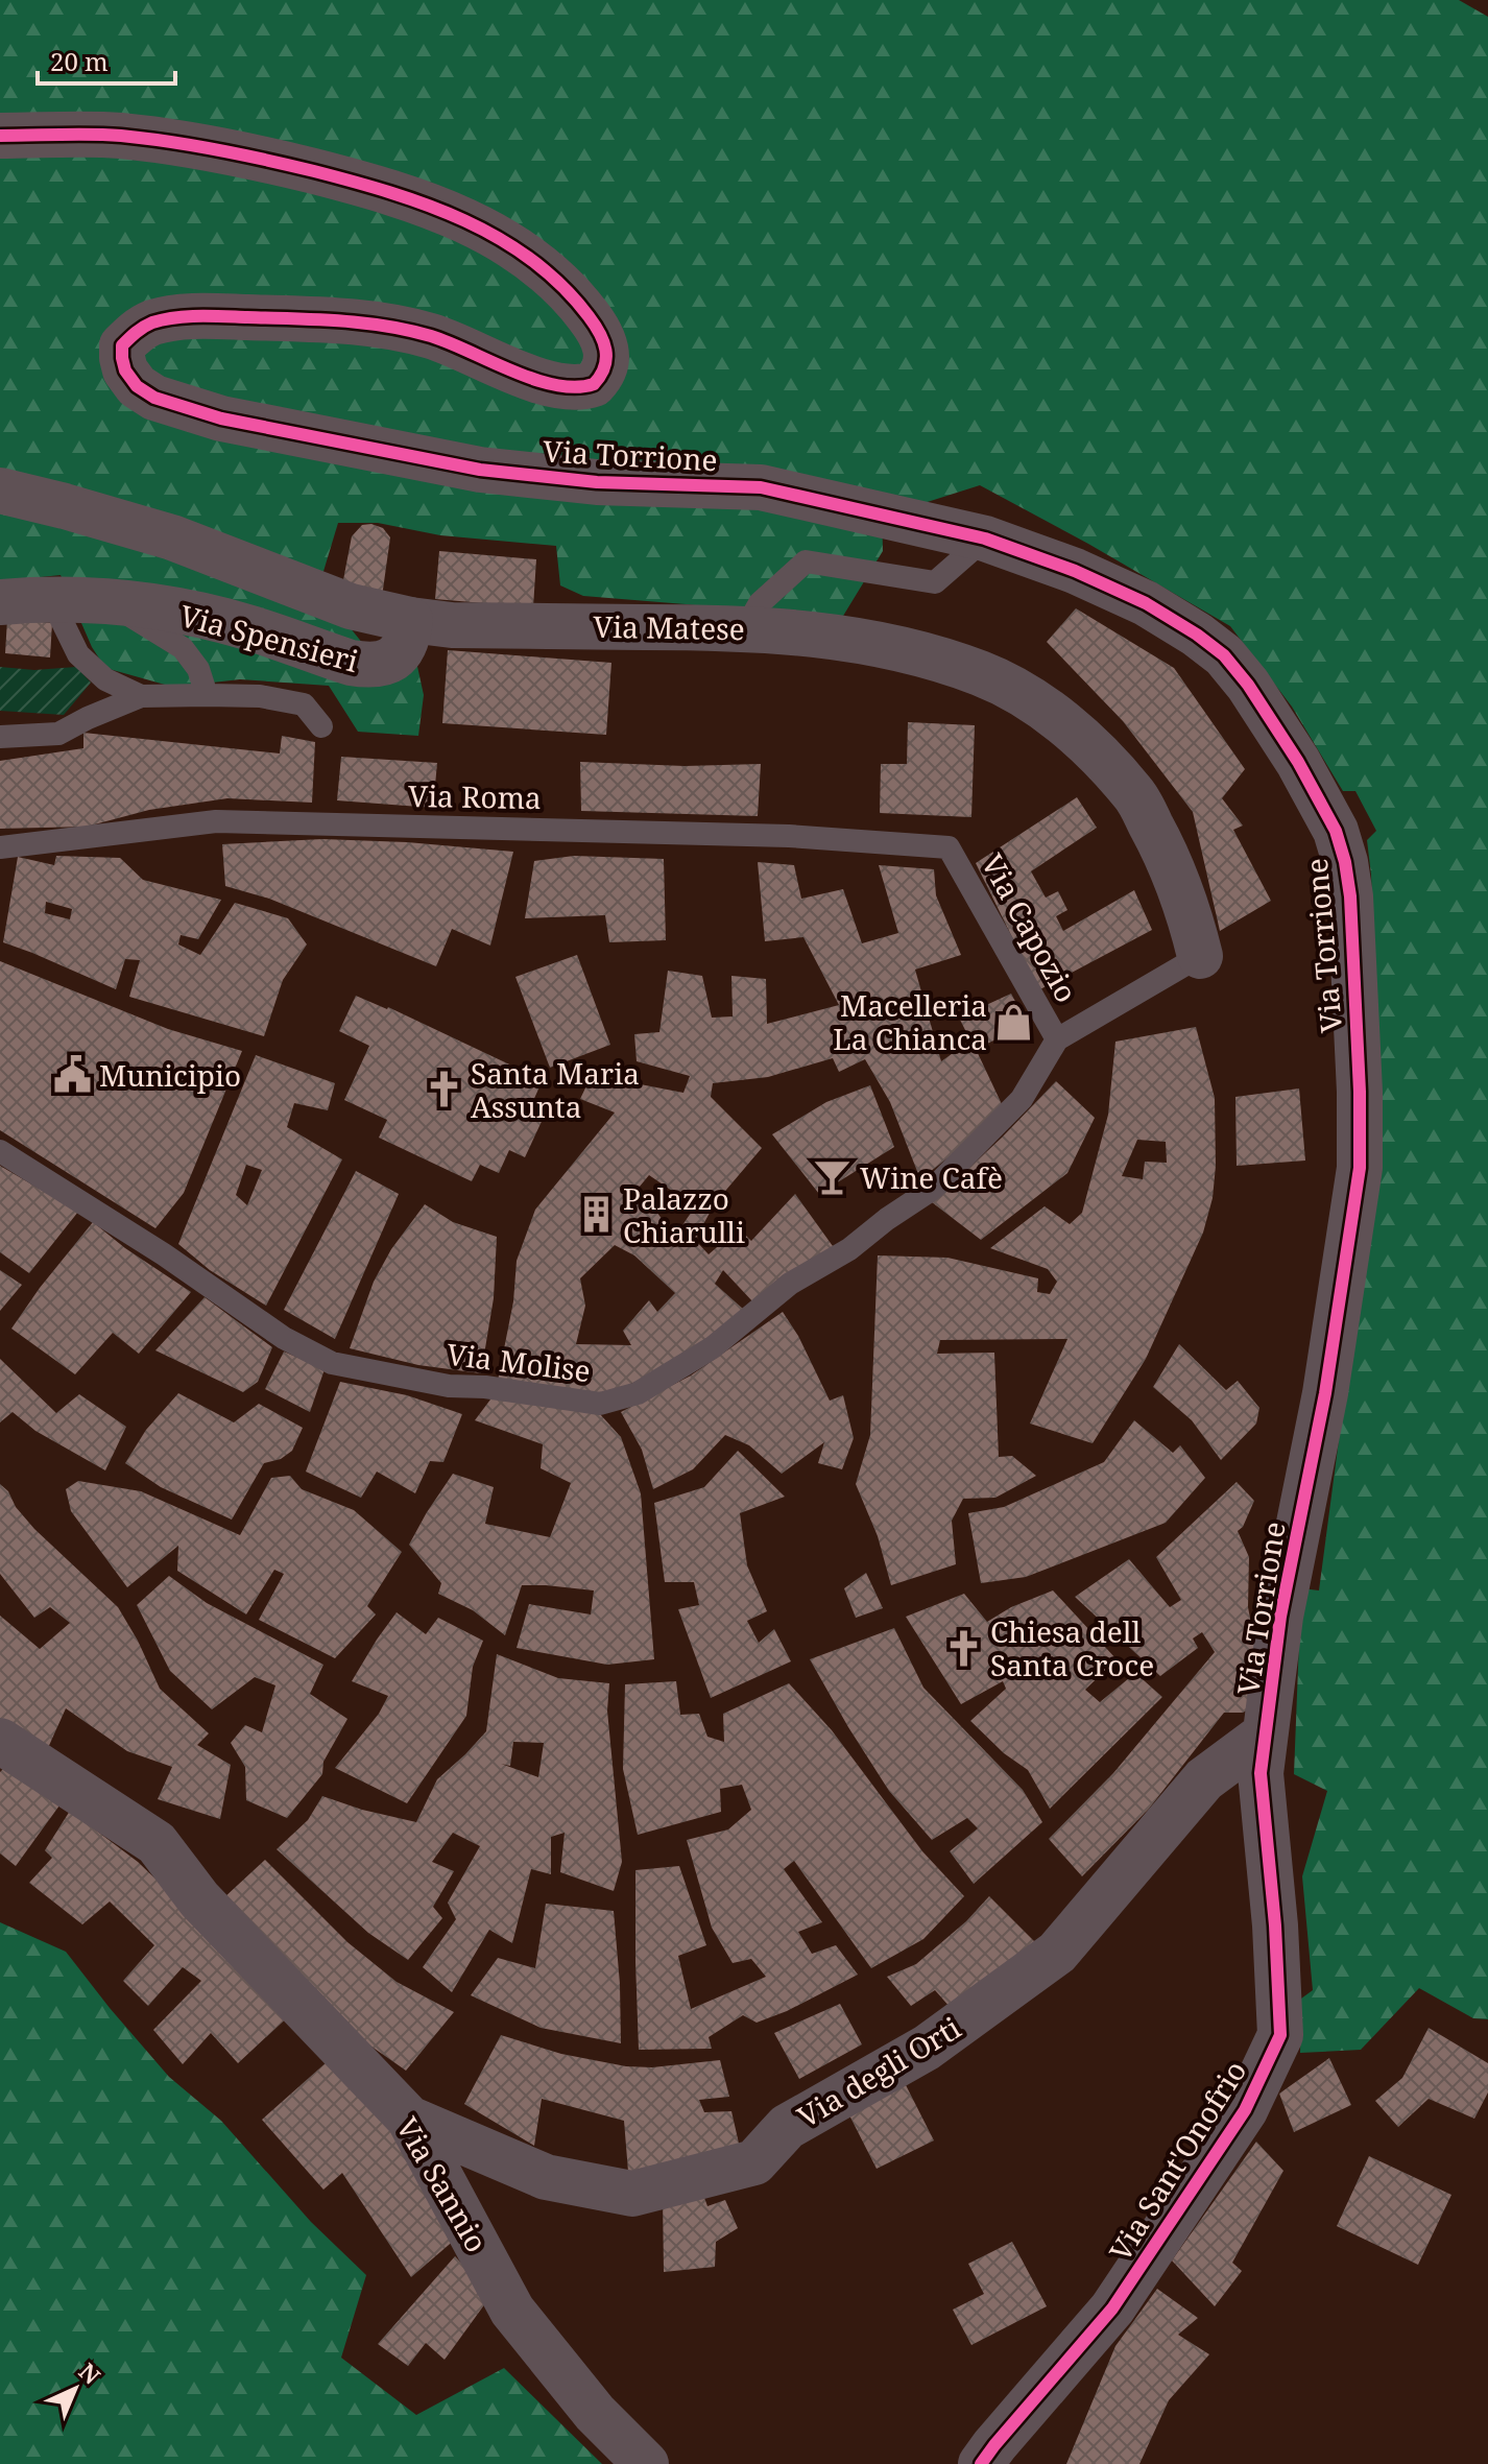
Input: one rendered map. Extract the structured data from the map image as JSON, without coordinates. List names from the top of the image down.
{
  "streets": {
    "street": [
      "Via Torrione",
      "Via Matese",
      "Via Spensieri",
      "Via degli Orti",
      "Via Sant'Onofrio",
      "Via Sannio"
    ],
    "lane": ["Via Roma", "Via Capozio", "Via Molise"]
  },
  "crossings": [
    ["Via Torrione", "Via degli Orti"],
    ["Via Torrione", "Via Sant'Onofrio"],
    ["Via Matese", "Via Spensieri"],
    ["Via Roma", "Via Capozio"],
    ["Via Capozio", "Via Molise"],
    ["Via degli Orti", "Via Sant'Onofrio"],
    ["Via degli Orti", "Via Sannio"]
  ],
  "places": {
    "shop": ["Macelleria La Chianca"],
    "public building": ["Municipio"],
    "church": ["Santa Maria Assunta", "Chiesa dell Santa Croce"],
    "bar": ["Wine Cafè"],
    "building": ["Palazzo Chiarulli"]
  },
  "scale_bar": "20 m",
  "north": "top right"
}
